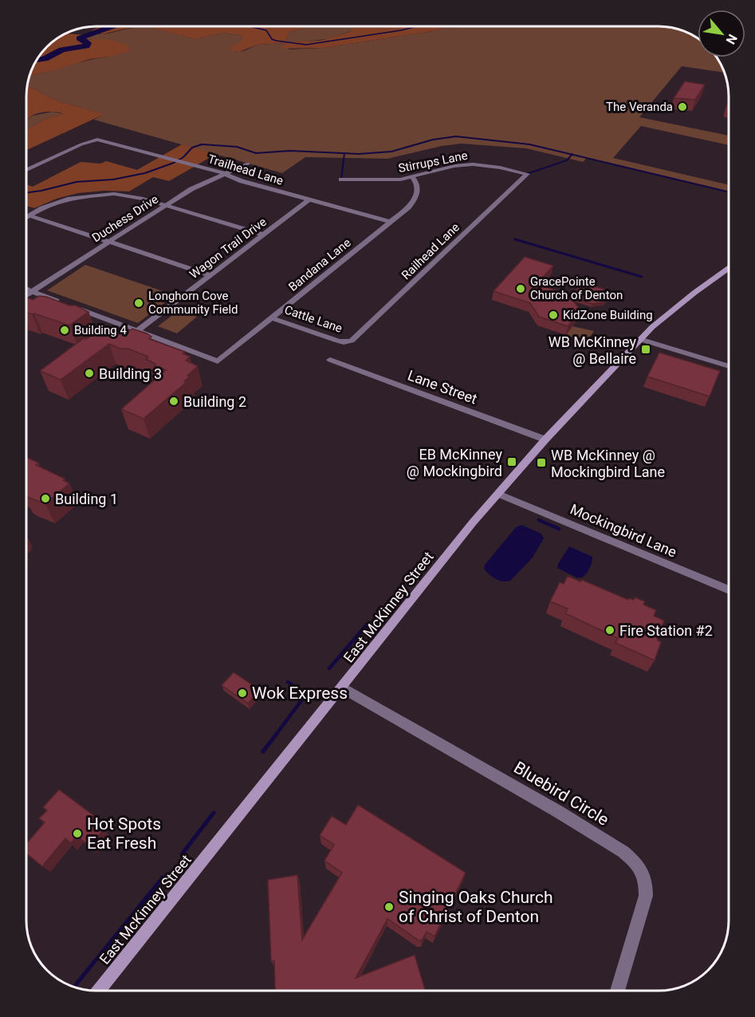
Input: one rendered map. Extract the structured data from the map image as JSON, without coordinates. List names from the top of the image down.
{
  "streets": {
    "main road": ["East McKinney Street"],
    "street": [
      "Stirrups Lane",
      "Trailhead Lane",
      "Duchess Drive",
      "Wagon Trail Drive",
      "Railhead Lane",
      "Bandana Lane",
      "Cattle Lane",
      "Lane Street",
      "Mockingbird Lane",
      "Bluebird Circle"
    ]
  },
  "crossings": [
    ["Stirrups Lane", "Railhead Lane"],
    ["Stirrups Lane", "Bandana Lane"],
    ["Trailhead Lane", "Duchess Drive"],
    ["Trailhead Lane", "Wagon Trail Drive"],
    ["Trailhead Lane", "Bandana Lane"],
    ["Wagon Trail Drive", "Bandana Lane"],
    ["Railhead Lane", "Cattle Lane"],
    ["Bandana Lane", "Cattle Lane"],
    ["Lane Street", "East McKinney Street"],
    ["Mockingbird Lane", "East McKinney Street"],
    ["East McKinney Street", "Bluebird Circle"]
  ],
  "places": {
    "other": [
      "The Veranda",
      "GracePointe Church of Denton",
      "Longhorn Cove Community Field",
      "KidZone Building",
      "Building 4",
      "Building 3",
      "Building 2",
      "Building 1",
      "Fire Station #2",
      "Wok Express",
      "Hot Spots Eat Fresh",
      "Singing Oaks Church of Christ of Denton"
    ],
    "transit": ["WB McKinney @ Bellaire", "EB McKinney @ Mockingbird", "WB McKinney @ Mockingbird Lane"]
  },
  "north": "bottom right"
}
